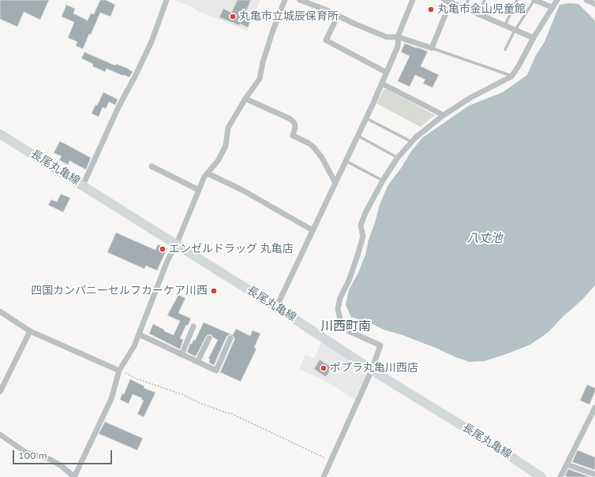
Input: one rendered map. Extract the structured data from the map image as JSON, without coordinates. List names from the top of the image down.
{
  "streets": {
    "main road": ["長尾丸亀線"]
  },
  "districts": ["川西町南"],
  "water": ["八丈池"],
  "places": [
    "丸亀市金山児童館",
    "丸亀市立城辰保育所",
    "エンゼルドラッグ 丸亀店",
    "四国カンパニーセルフカーケア川西",
    "ポプラ丸亀川西店"
  ],
  "scale_bar": "100 m"
}
